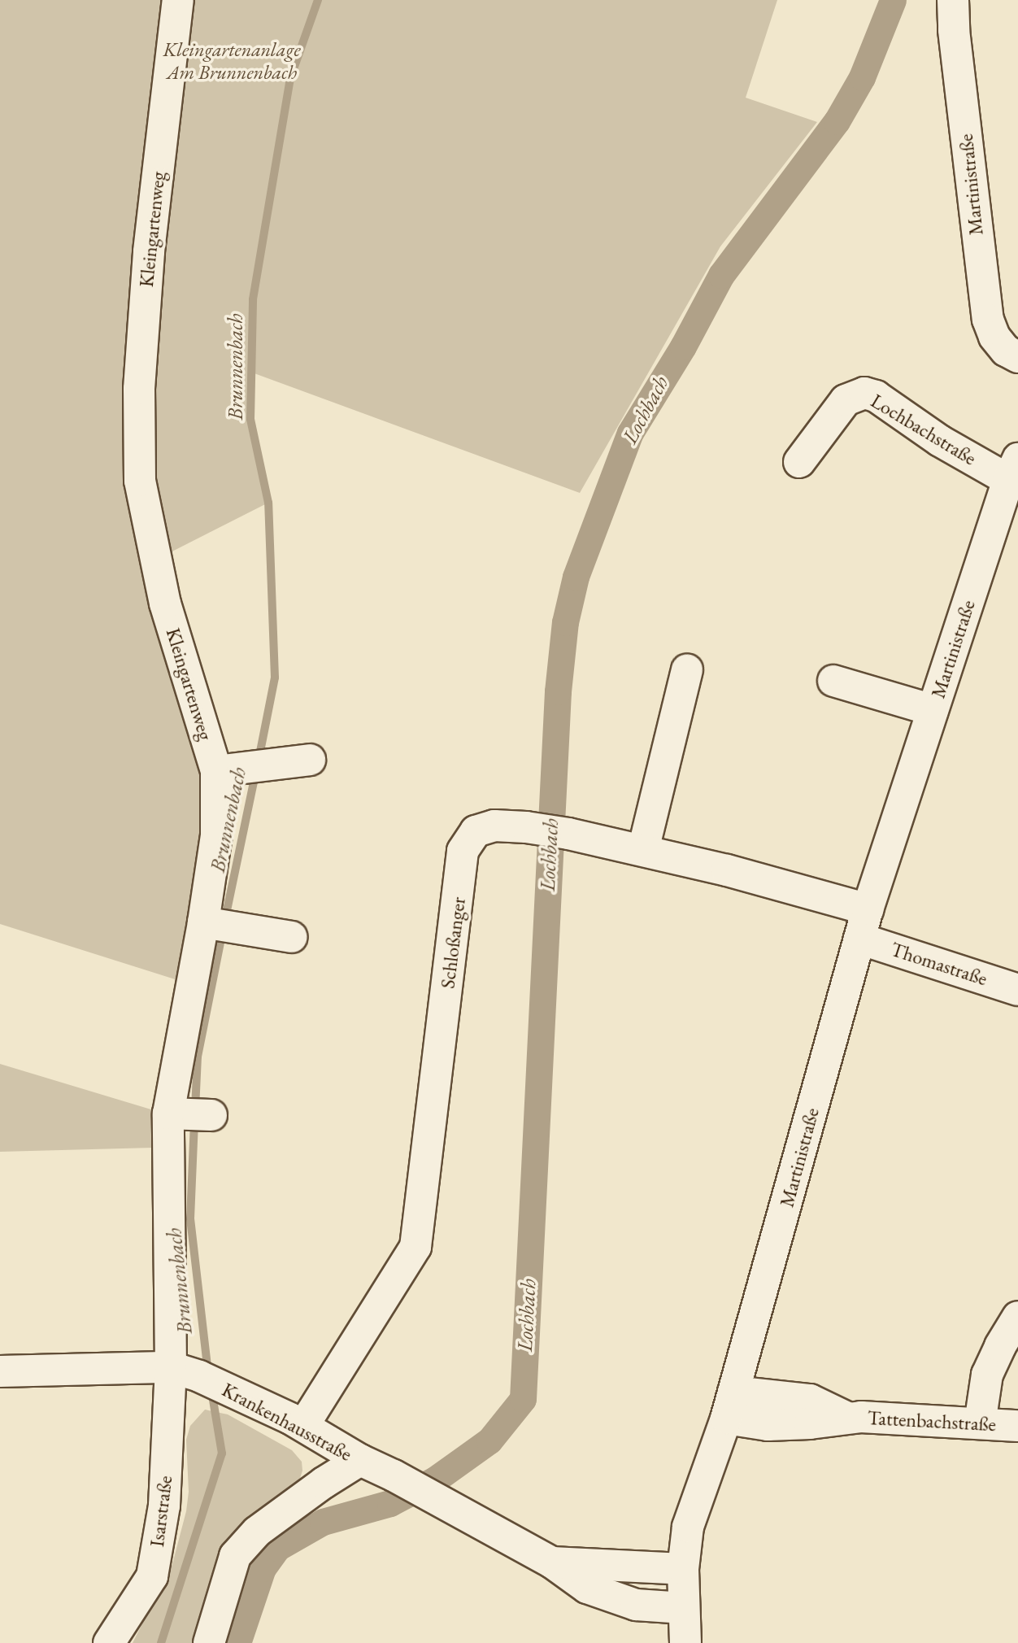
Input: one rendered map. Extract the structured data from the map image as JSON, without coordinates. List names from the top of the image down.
{
  "streets": {
    "street": [
      "Martinistraße",
      "Kleingartenweg",
      "Lochbachstraße",
      "Schloßanger",
      "Thomastraße",
      "Tattenbachstraße",
      "Krankenhausstraße",
      "Isarstraße"
    ]
  },
  "crossings": [
    ["Martinistraße", "Lochbachstraße"],
    ["Martinistraße", "Schloßanger"],
    ["Martinistraße", "Thomastraße"],
    ["Martinistraße", "Tattenbachstraße"],
    ["Martinistraße", "Krankenhausstraße"],
    ["Kleingartenweg", "Krankenhausstraße"],
    ["Kleingartenweg", "Isarstraße"],
    ["Schloßanger", "Thomastraße"],
    ["Schloßanger", "Krankenhausstraße"],
    ["Krankenhausstraße", "Isarstraße"]
  ],
  "water": ["Brunnenbach", "Lochbach"],
  "parks": ["Kleingartenanlage Am Brunnenbach"]
}
